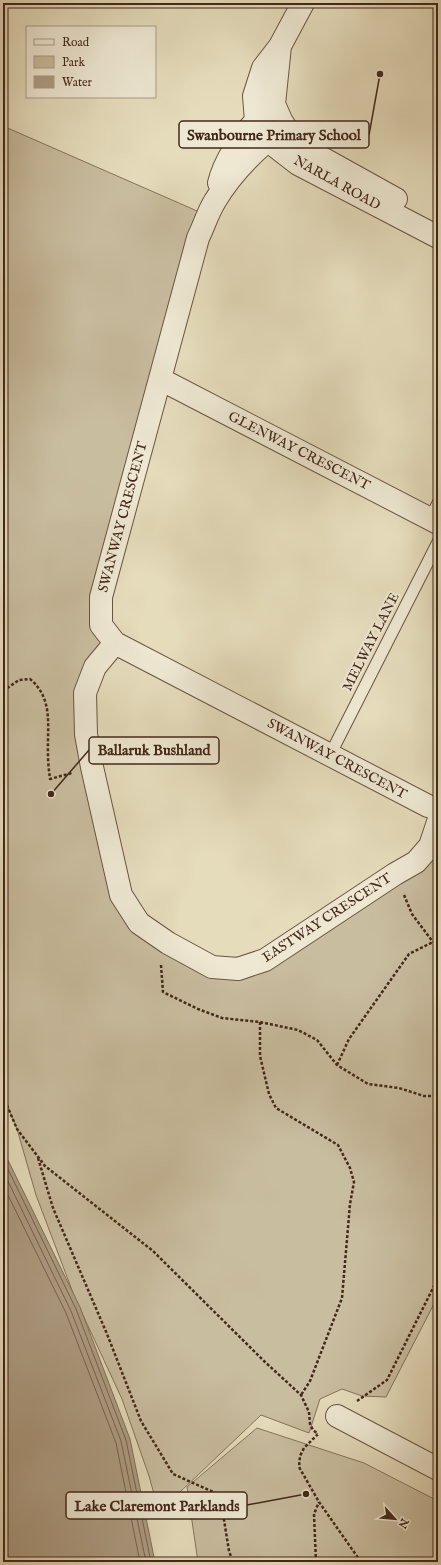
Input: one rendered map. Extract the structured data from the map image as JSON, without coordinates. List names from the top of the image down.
{
  "streets": {
    "street": [
      "NARLA ROAD",
      "GLENWAY CRESCENT",
      "SWANWAY CRESCENT",
      "EASTWAY CRESCENT"
    ],
    "lane": ["MELWAY LANE"]
  },
  "crossings": [
    ["NARLA ROAD", "SWANWAY CRESCENT"],
    ["GLENWAY CRESCENT", "SWANWAY CRESCENT"],
    ["SWANWAY CRESCENT", "MELWAY LANE"],
    ["SWANWAY CRESCENT", "EASTWAY CRESCENT"]
  ],
  "places": ["Swanbourne Primary School", "Ballaruk Bushland", "Lake Claremont Parklands"],
  "legend": ["Road", "Park", "Water"],
  "north": "bottom right"
}
